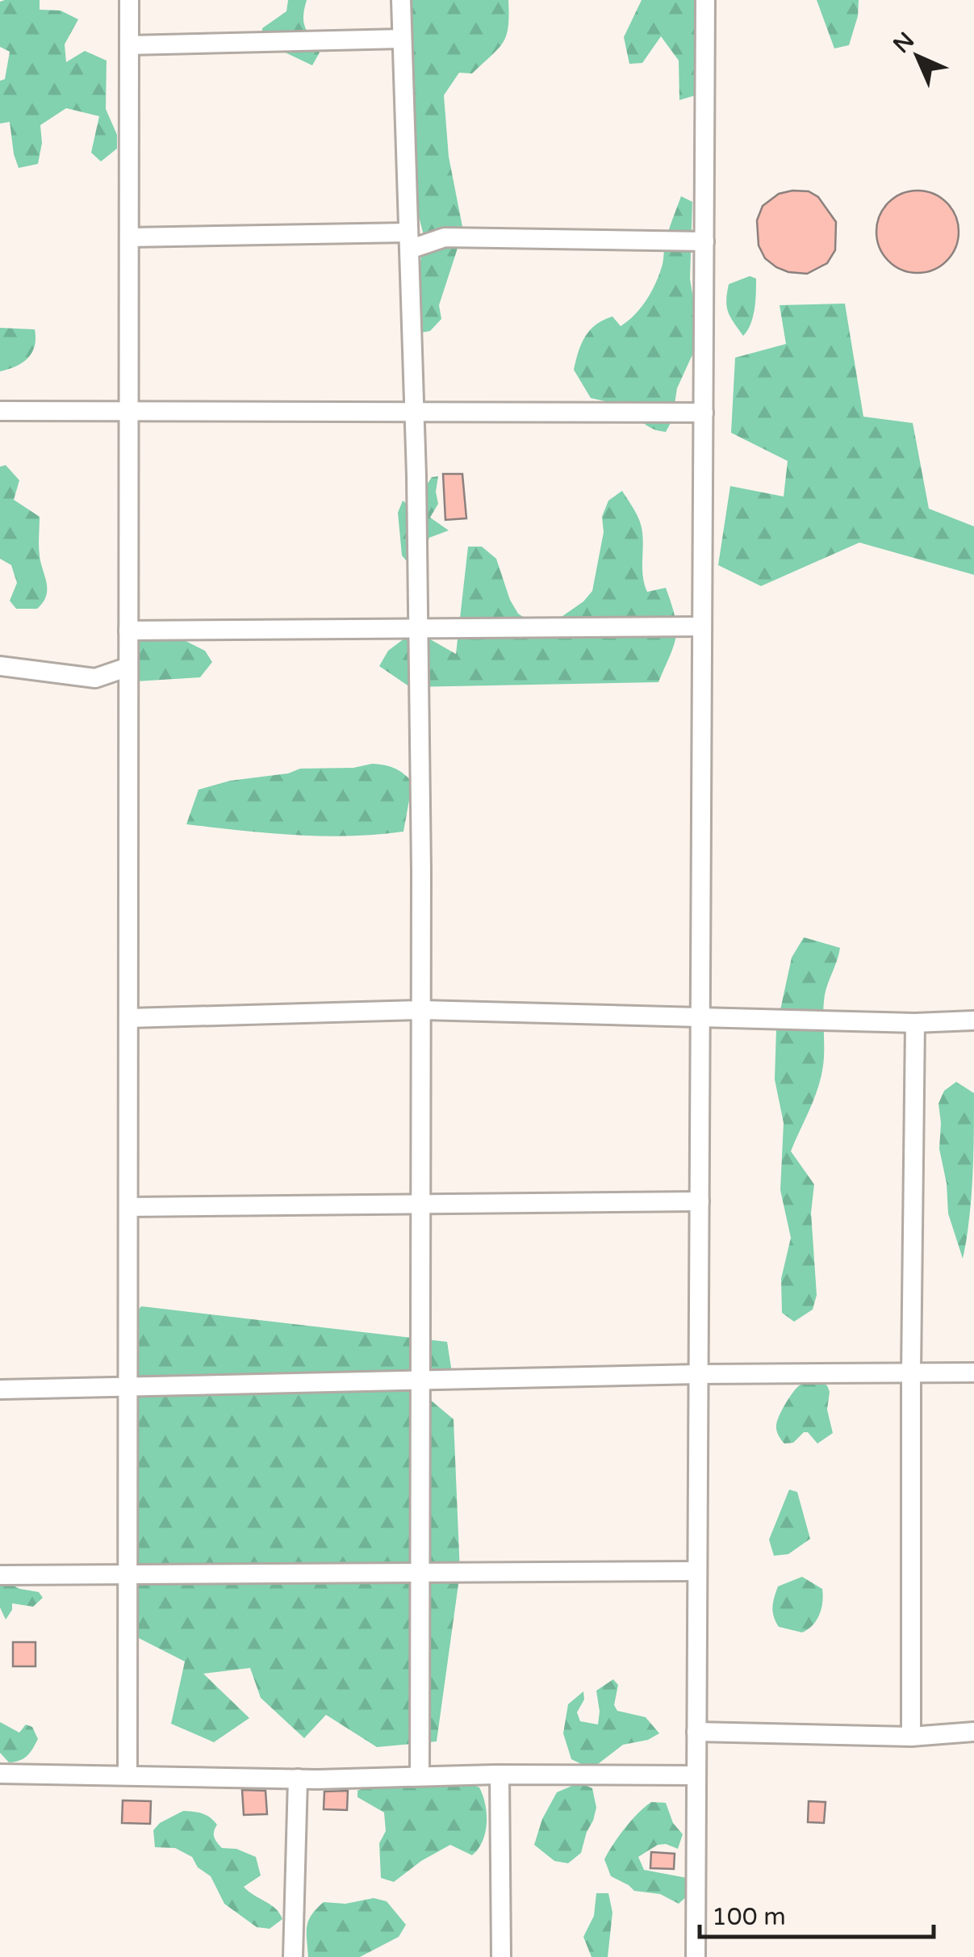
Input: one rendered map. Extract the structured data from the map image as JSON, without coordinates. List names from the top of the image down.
{
  "scale_bar": "100 m",
  "north": "top left"
}
